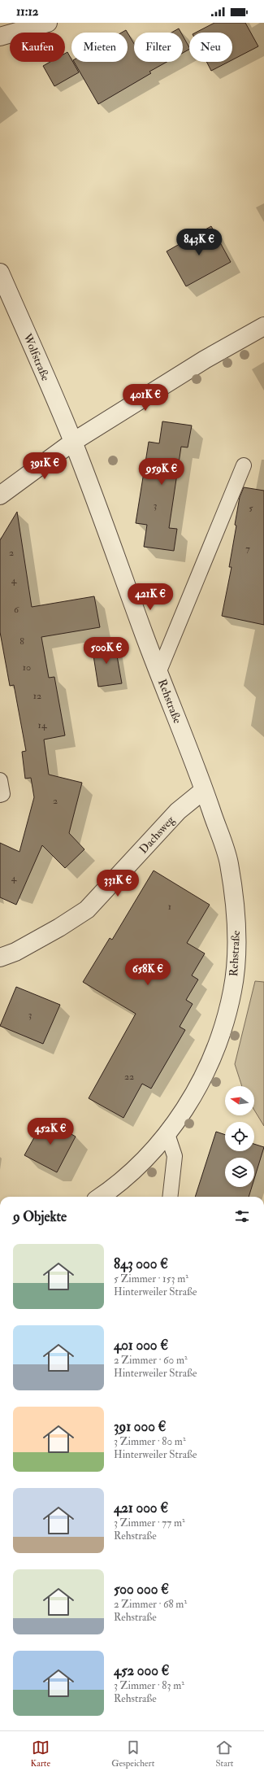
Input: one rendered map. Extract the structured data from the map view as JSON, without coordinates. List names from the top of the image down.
{
  "streets": {
    "street": ["Wolfstraße", "Rehstraße", "Dachsweg"]
  },
  "crossings": [
    ["Wolfstraße", "Rehstraße"],
    ["Rehstraße", "Dachsweg"]
  ],
  "house_numbers": [
    "3",
    "5",
    "7",
    "2",
    "4",
    "6",
    "8",
    "10",
    "12",
    "14",
    "2",
    "4",
    "1",
    "3",
    "22"
  ],
  "north": "left",
  "page": {
    "status": "11:12",
    "chip": [
      "Kaufen",
      "Mieten",
      "Filter",
      "Neu"
    ],
    "price": [
      "843K €",
      "401K €",
      "391K €",
      "959K €",
      "421K €",
      "500K €",
      "331K €",
      "658K €",
      "452K €"
    ],
    "heading": "9 Objekte",
    "list": [
      {
        "name": "843 000 €",
        "note": "5 Zimmer · 153 m² · Hinterweiler Straße"
      },
      {
        "name": "401 000 €",
        "note": "2 Zimmer · 60 m² · Hinterweiler Straße"
      },
      {
        "name": "391 000 €",
        "note": "3 Zimmer · 80 m² · Hinterweiler Straße"
      },
      {
        "name": "421 000 €",
        "note": "3 Zimmer · 77 m² · Rehstraße"
      },
      {
        "name": "500 000 €",
        "note": "2 Zimmer · 68 m² · Rehstraße"
      },
      {
        "name": "452 000 €",
        "note": "3 Zimmer · 83 m² · Rehstraße"
      }
    ],
    "tabs": ["Karte", "Gespeichert", "Start"]
  }
}
